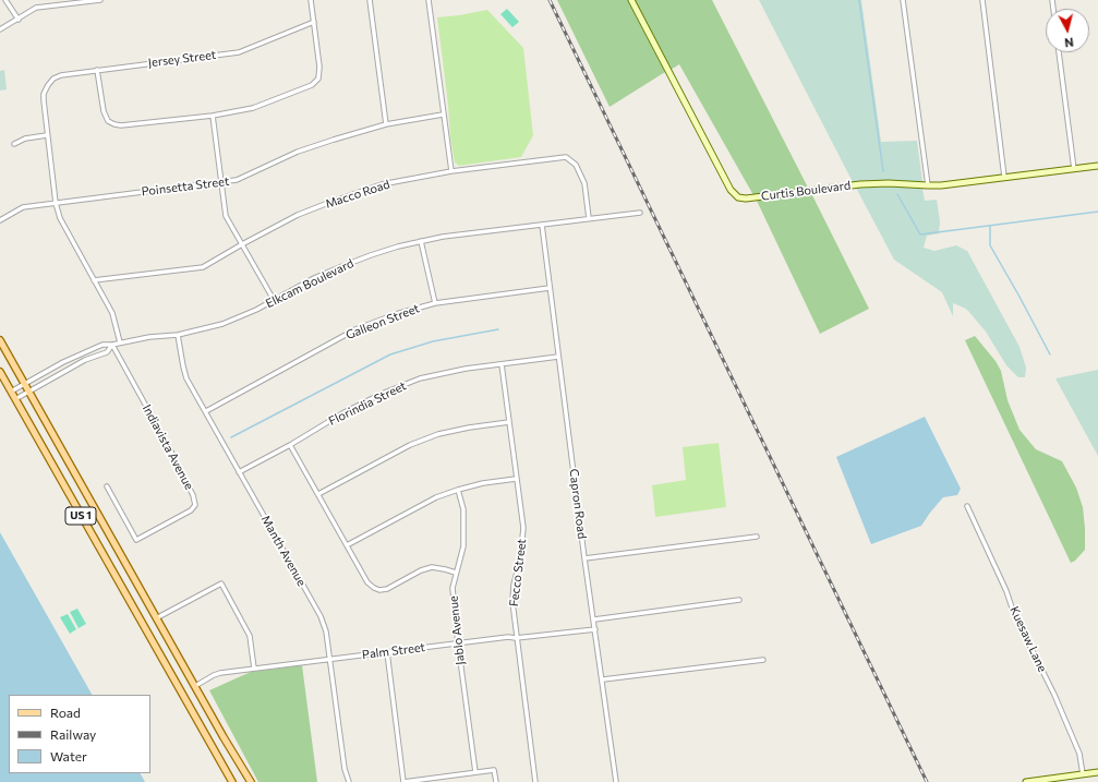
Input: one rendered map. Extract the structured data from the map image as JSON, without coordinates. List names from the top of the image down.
{
  "streets": {
    "main road": ["US 1"],
    "street": [
      "Jersey Street",
      "Poinsetta Street",
      "Curtis Boulevard",
      "Macco Road",
      "Elkcam Boulevard",
      "Galleon Street",
      "Florindia Street",
      "Indiavista Avenue",
      "Capron Road",
      "Manth Avenue",
      "Fecco Street",
      "Jablo Avenue",
      "Kuesaw Lane",
      "Palm Street"
    ]
  },
  "crossings": [
    ["Macco Road", "Elkcam Boulevard"],
    ["Elkcam Boulevard", "Indiavista Avenue"],
    ["Elkcam Boulevard", "Capron Road"],
    ["Elkcam Boulevard", "US 1"],
    ["Elkcam Boulevard", "Manth Avenue"],
    ["Galleon Street", "Capron Road"],
    ["Galleon Street", "Manth Avenue"],
    ["Florindia Street", "Capron Road"],
    ["Florindia Street", "Manth Avenue"],
    ["Florindia Street", "Fecco Street"],
    ["Capron Road", "Palm Street"],
    ["US 1", "Palm Street"],
    ["Manth Avenue", "Palm Street"],
    ["Fecco Street", "Palm Street"],
    ["Jablo Avenue", "Palm Street"]
  ],
  "legend": ["Road", "Railway", "Water"],
  "north": "bottom"
}
